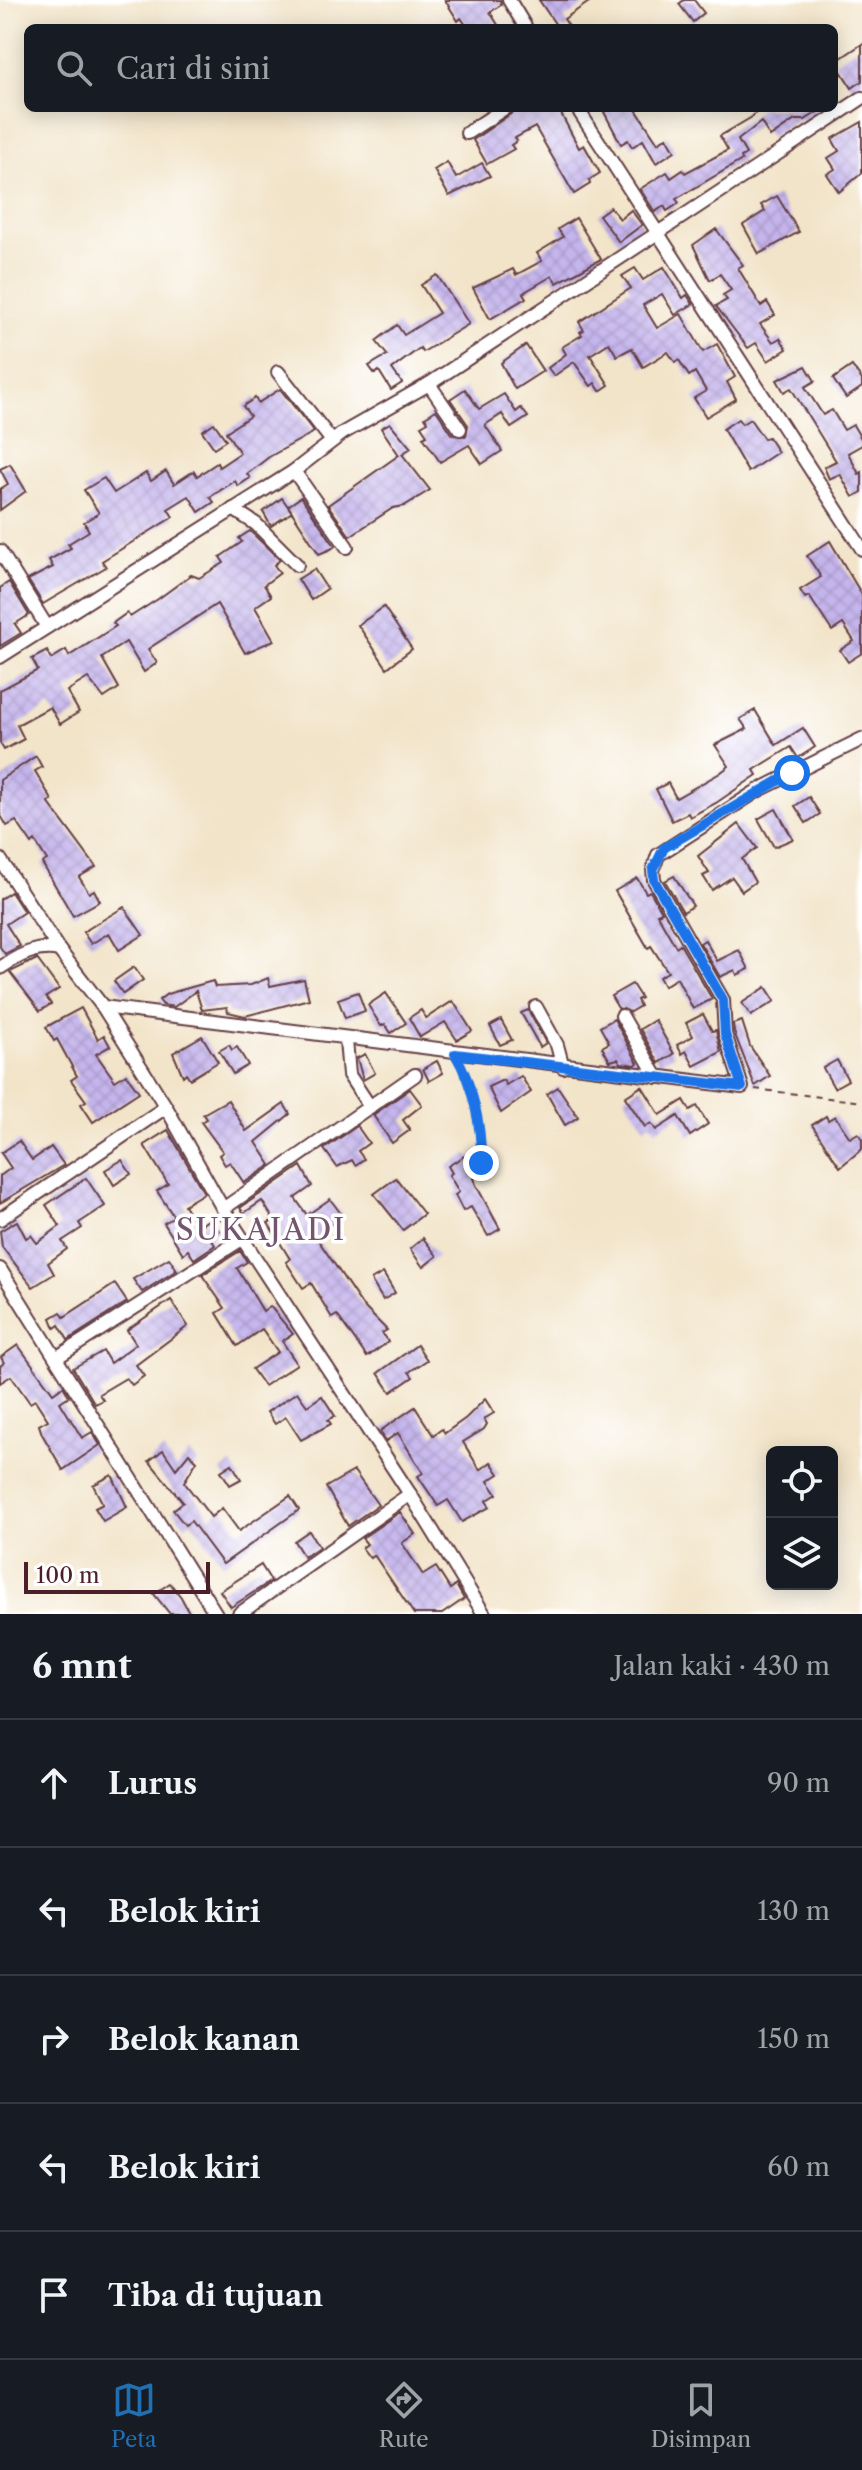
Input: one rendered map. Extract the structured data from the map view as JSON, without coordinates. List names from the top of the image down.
{
  "districts": ["SUKAJADI"],
  "scale_bar": "100 m",
  "page": {
    "search": "Cari di sini",
    "scale": "100 m",
    "heading": ["6 mnt", "Jalan kaki · 430 m"],
    "list": [
      ["Lurus", "90 m"],
      ["Belok kiri", "130 m"],
      ["Belok kanan", "150 m"],
      ["Belok kiri", "60 m"],
      "Tiba di tujuan"
    ],
    "nav": ["Peta", "Rute", "Disimpan"]
  }
}
